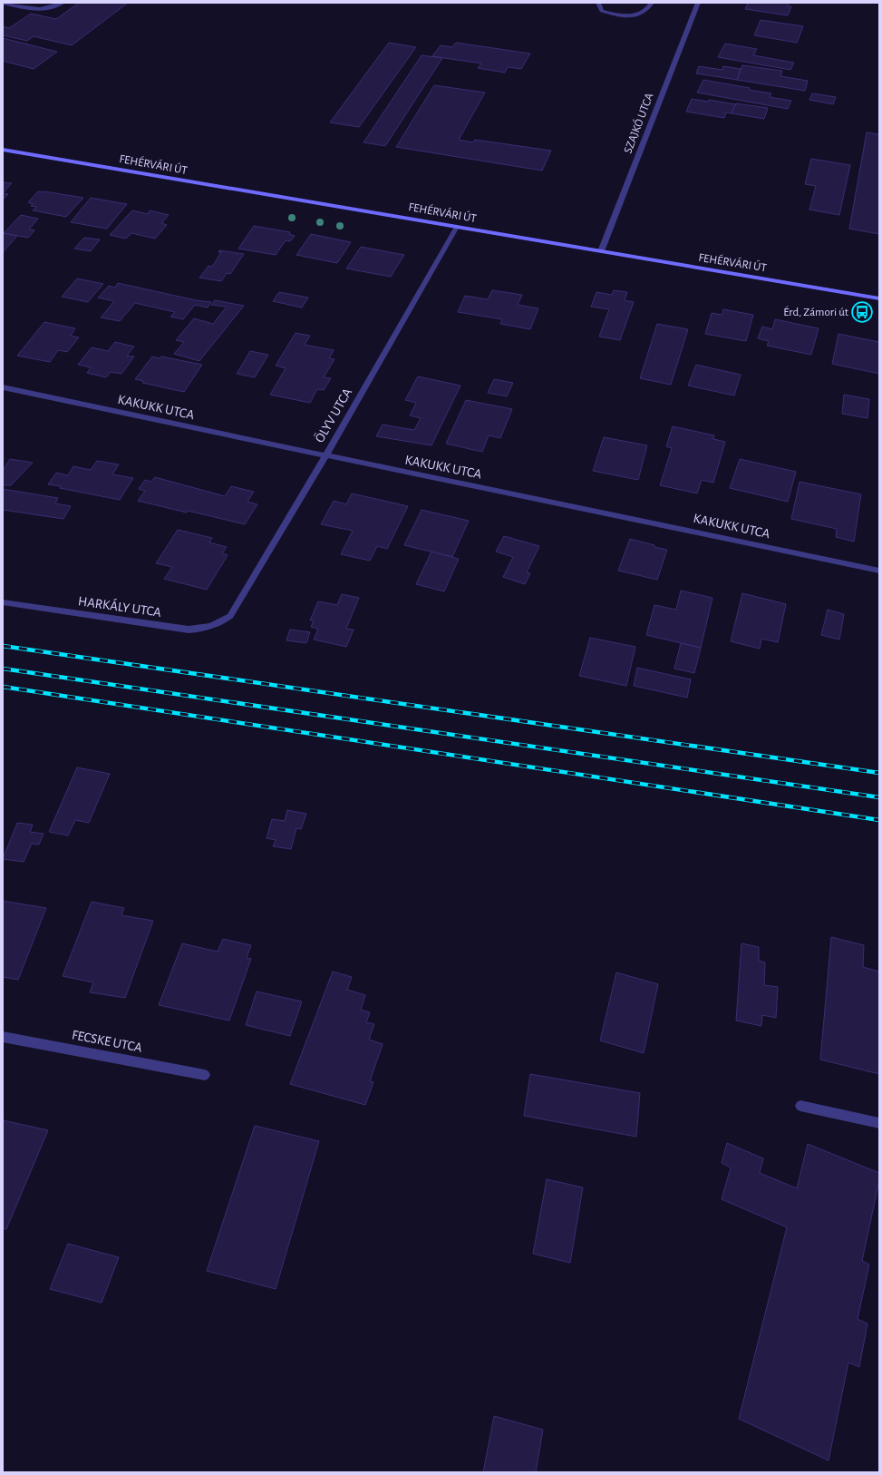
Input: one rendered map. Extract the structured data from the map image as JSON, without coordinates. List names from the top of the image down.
{
  "streets": {
    "main road": ["FEHÉRVÁRI ÚT"],
    "street": [
      "SZAJKÓ UTCA",
      "KAKUKK UTCA",
      "ÖLYV UTCA",
      "HARKÁLY UTCA",
      "FECSKE UTCA"
    ]
  },
  "crossings": [
    ["SZAJKÓ UTCA", "FEHÉRVÁRI ÚT"],
    ["FEHÉRVÁRI ÚT", "ÖLYV UTCA"],
    ["KAKUKK UTCA", "ÖLYV UTCA"],
    ["ÖLYV UTCA", "HARKÁLY UTCA"]
  ],
  "places": {
    "bus stop": ["Érd, Zámori út"]
  }
}
